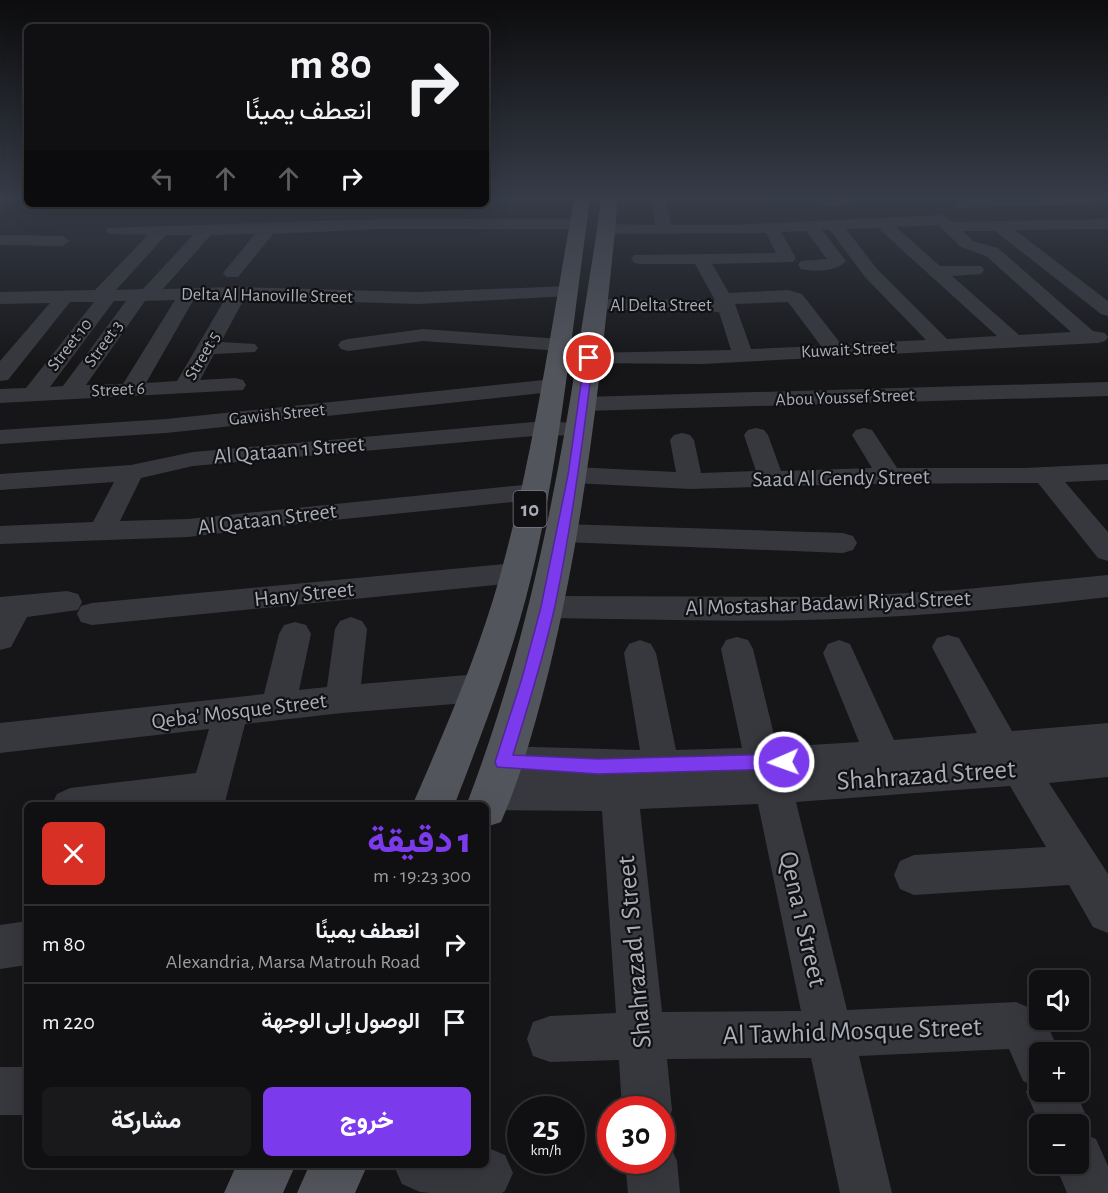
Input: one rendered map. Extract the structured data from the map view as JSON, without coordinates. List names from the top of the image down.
{
  "streets": {
    "main road": ["10"],
    "street": [
      "Delta Al Hanoville Street",
      "Al Delta Street",
      "Street 3",
      "Street 10",
      "Kuwait Street",
      "Street 5",
      "Street 6",
      "Abou Youssef Street",
      "Gawish Street",
      "Al Qataan 1 Street",
      "Saad Al Gendy Street",
      "Al Qataan Street",
      "Hany Street",
      "Al Mostashar Badawi Riyad Street",
      "Qeba' Mosque Street",
      "Shahrazad Street",
      "Qena 1 Street",
      "Shahrazad 1 Street",
      "Al Tawhid Mosque Street"
    ]
  },
  "crossings": [
    ["Delta Al Hanoville Street", "Street 3"],
    ["Delta Al Hanoville Street", "Street 10"],
    ["Delta Al Hanoville Street", "Street 5"],
    ["Delta Al Hanoville Street", "10"],
    ["Al Delta Street", "Kuwait Street"],
    ["Al Delta Street", "10"],
    ["Street 3", "Street 6"],
    ["Street 10", "Street 6"],
    ["Kuwait Street", "10"],
    ["Street 5", "Street 6"],
    ["Abou Youssef Street", "Al Qataan 1 Street"],
    ["Abou Youssef Street", "10"],
    ["Gawish Street", "10"],
    ["Al Qataan 1 Street", "10"],
    ["Saad Al Gendy Street", "10"],
    ["10", "Al Qataan Street"],
    ["10", "Hany Street"],
    ["10", "Al Mostashar Badawi Riyad Street"],
    ["10", "Qeba' Mosque Street"],
    ["10", "Shahrazad Street"],
    ["Shahrazad Street", "Qena 1 Street"],
    ["Shahrazad Street", "Shahrazad 1 Street"],
    ["Qena 1 Street", "Al Tawhid Mosque Street"],
    ["Shahrazad 1 Street", "Al Tawhid Mosque Street"]
  ],
  "page": {
    "turn": ["80 m", "انعطف يمينًا"],
    "heading": ["1 دقيقة", "300 m · 19:23"],
    "list": [
      {
        "name": "انعطف يمينًا",
        "note": "Alexandria, Marsa Matrouh Road",
        "value": "80 m"
      },
      {
        "name": "الوصول إلى الوجهة",
        "value": "220 m"
      }
    ],
    "map_buttons": ["+", "−"],
    "buttons": ["خروج", "مشاركة"],
    "speed": "25 km/h",
    "limit": "30"
  }
}
